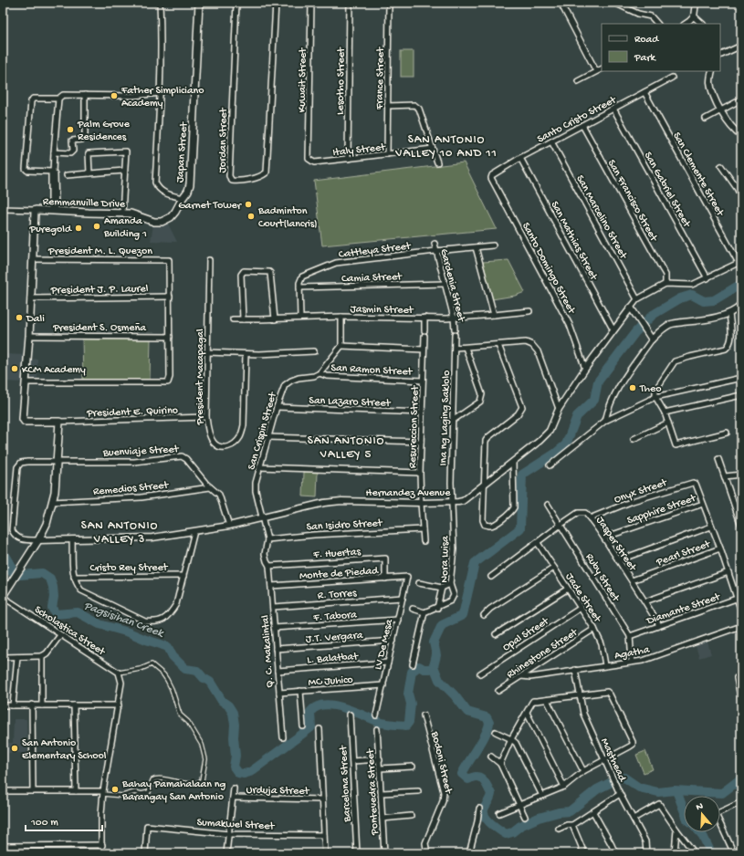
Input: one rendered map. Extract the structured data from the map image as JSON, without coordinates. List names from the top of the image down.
{
  "streets": {
    "main road": ["Japan Street", "Remmanville Drive"],
    "street": [
      "France Street",
      "Kuwait Street",
      "Lesotho Street",
      "Santo Cristo Street",
      "Jordan Street",
      "Italy Street",
      "San Clemente Street",
      "San Gabriel Street",
      "San Francisco Street",
      "San Marcelino Street",
      "San Mathias Street",
      "Cattleya Street",
      "President M. L. Quezon",
      "Santo Domingo Street",
      "Camia Street",
      "Gardenia Street",
      "President J. P. Laurel",
      "Jasmin Street",
      "President S. Osmeña",
      "San Ramon Street",
      "President Macapagal",
      "San Lazaro Street",
      "President E. Quirino",
      "Ina ng Laging Saklolo",
      "Resureccion Street",
      "San Crispin Street",
      "Buenviaje Street",
      "Remedios Street",
      "Onyx Street",
      "Hernandez Avenue",
      "Sapphire Street",
      "San Isidro Street",
      "Jasper Street",
      "F. Huertas",
      "Pearl Street",
      "Nora Luisa",
      "Cristo Rey Street",
      "Monte de Piedad",
      "Ruby Street",
      "R. Torres",
      "Jade Street",
      "Diamante Street",
      "F. Tabora",
      "Scholastica Street",
      "Opal Street",
      "J.T. Vergara",
      "LV De Mesa",
      "Q. C. Makalintal",
      "Agatha",
      "Rhinestone Street",
      "L. Balatbat",
      "MC Juhico",
      "Masthead",
      "Bodoni Street",
      "Barcelona Street",
      "Urduja Street",
      "Pontevedra Street",
      "Sumakwel Street"
    ]
  },
  "crossings": [
    ["France Street", "Italy Street"],
    ["Kuwait Street", "Italy Street"],
    ["Lesotho Street", "Italy Street"],
    ["Santo Cristo Street", "San Clemente Street"],
    ["Santo Cristo Street", "San Gabriel Street"],
    ["Santo Cristo Street", "San Francisco Street"],
    ["Santo Cristo Street", "San Marcelino Street"],
    ["Santo Cristo Street", "San Mathias Street"],
    ["Santo Cristo Street", "Santo Domingo Street"],
    ["Japan Street", "Remmanville Drive"],
    ["San Francisco Street", "Hernandez Avenue"],
    ["San Marcelino Street", "Hernandez Avenue"],
    ["San Mathias Street", "Hernandez Avenue"],
    ["Cattleya Street", "Camia Street"],
    ["Cattleya Street", "Gardenia Street"],
    ["President M. L. Quezon", "President J. P. Laurel"],
    ["Santo Domingo Street", "Hernandez Avenue"],
    ["Camia Street", "Gardenia Street"],
    ["Gardenia Street", "Jasmin Street"],
    ["San Ramon Street", "Resureccion Street"],
    ["San Ramon Street", "San Crispin Street"],
    ["President Macapagal", "President E. Quirino"],
    ["San Lazaro Street", "Resureccion Street"],
    ["San Lazaro Street", "San Crispin Street"],
    ["Ina ng Laging Saklolo", "Hernandez Avenue"],
    ["Ina ng Laging Saklolo", "Nora Luisa"],
    ["Resureccion Street", "Hernandez Avenue"],
    ["Resureccion Street", "San Isidro Street"],
    ["San Crispin Street", "Hernandez Avenue"],
    ["San Crispin Street", "San Isidro Street"],
    ["San Crispin Street", "Q. C. Makalintal"],
    ["Buenviaje Street", "Remedios Street"],
    ["Buenviaje Street", "Hernandez Avenue"],
    ["Onyx Street", "Sapphire Street"],
    ["Onyx Street", "Jasper Street"],
    ["Hernandez Avenue", "Nora Luisa"],
    ["Sapphire Street", "Jasper Street"],
    ["San Isidro Street", "Q. C. Makalintal"],
    ["Jasper Street", "Pearl Street"],
    ["Jasper Street", "Ruby Street"],
    ["Jasper Street", "Jade Street"],
    ["Jasper Street", "Diamante Street"],
    ["F. Huertas", "Monte de Piedad"],
    ["F. Huertas", "Q. C. Makalintal"],
    ["Monte de Piedad", "LV De Mesa"],
    ["Monte de Piedad", "Q. C. Makalintal"],
    ["Ruby Street", "Diamante Street"],
    ["Ruby Street", "Agatha"],
    ["R. Torres", "LV De Mesa"],
    ["R. Torres", "Q. C. Makalintal"],
    ["Jade Street", "Opal Street"],
    ["Jade Street", "Agatha"],
    ["Jade Street", "Rhinestone Street"],
    ["F. Tabora", "LV De Mesa"],
    ["F. Tabora", "Q. C. Makalintal"],
    ["J.T. Vergara", "LV De Mesa"],
    ["J.T. Vergara", "Q. C. Makalintal"],
    ["LV De Mesa", "L. Balatbat"],
    ["LV De Mesa", "MC Juhico"],
    ["Q. C. Makalintal", "L. Balatbat"],
    ["Q. C. Makalintal", "MC Juhico"],
    ["Agatha", "Rhinestone Street"],
    ["Agatha", "Masthead"]
  ],
  "districts": ["SAN ANTONIO VALLEY 10 AND 11", "SAN ANTONIO VALLEY 5", "SAN ANTONIO VALLEY 3"],
  "water": ["Pagsisihan Creek"],
  "places": [
    "Father Simpliciano Academy",
    "Palm Grove Residences",
    "Garnet Tower",
    "Badminton Court(lancris)",
    "Amanda Building 1",
    "Puregold",
    "Dali",
    "KCM Academy",
    "Theo",
    "San Antonio Elementary School",
    "Bahay Pamahalaan ng Barangay San Antonio"
  ],
  "legend": ["Road", "Park"],
  "scale_bar": "100 m",
  "north": "top"
}
